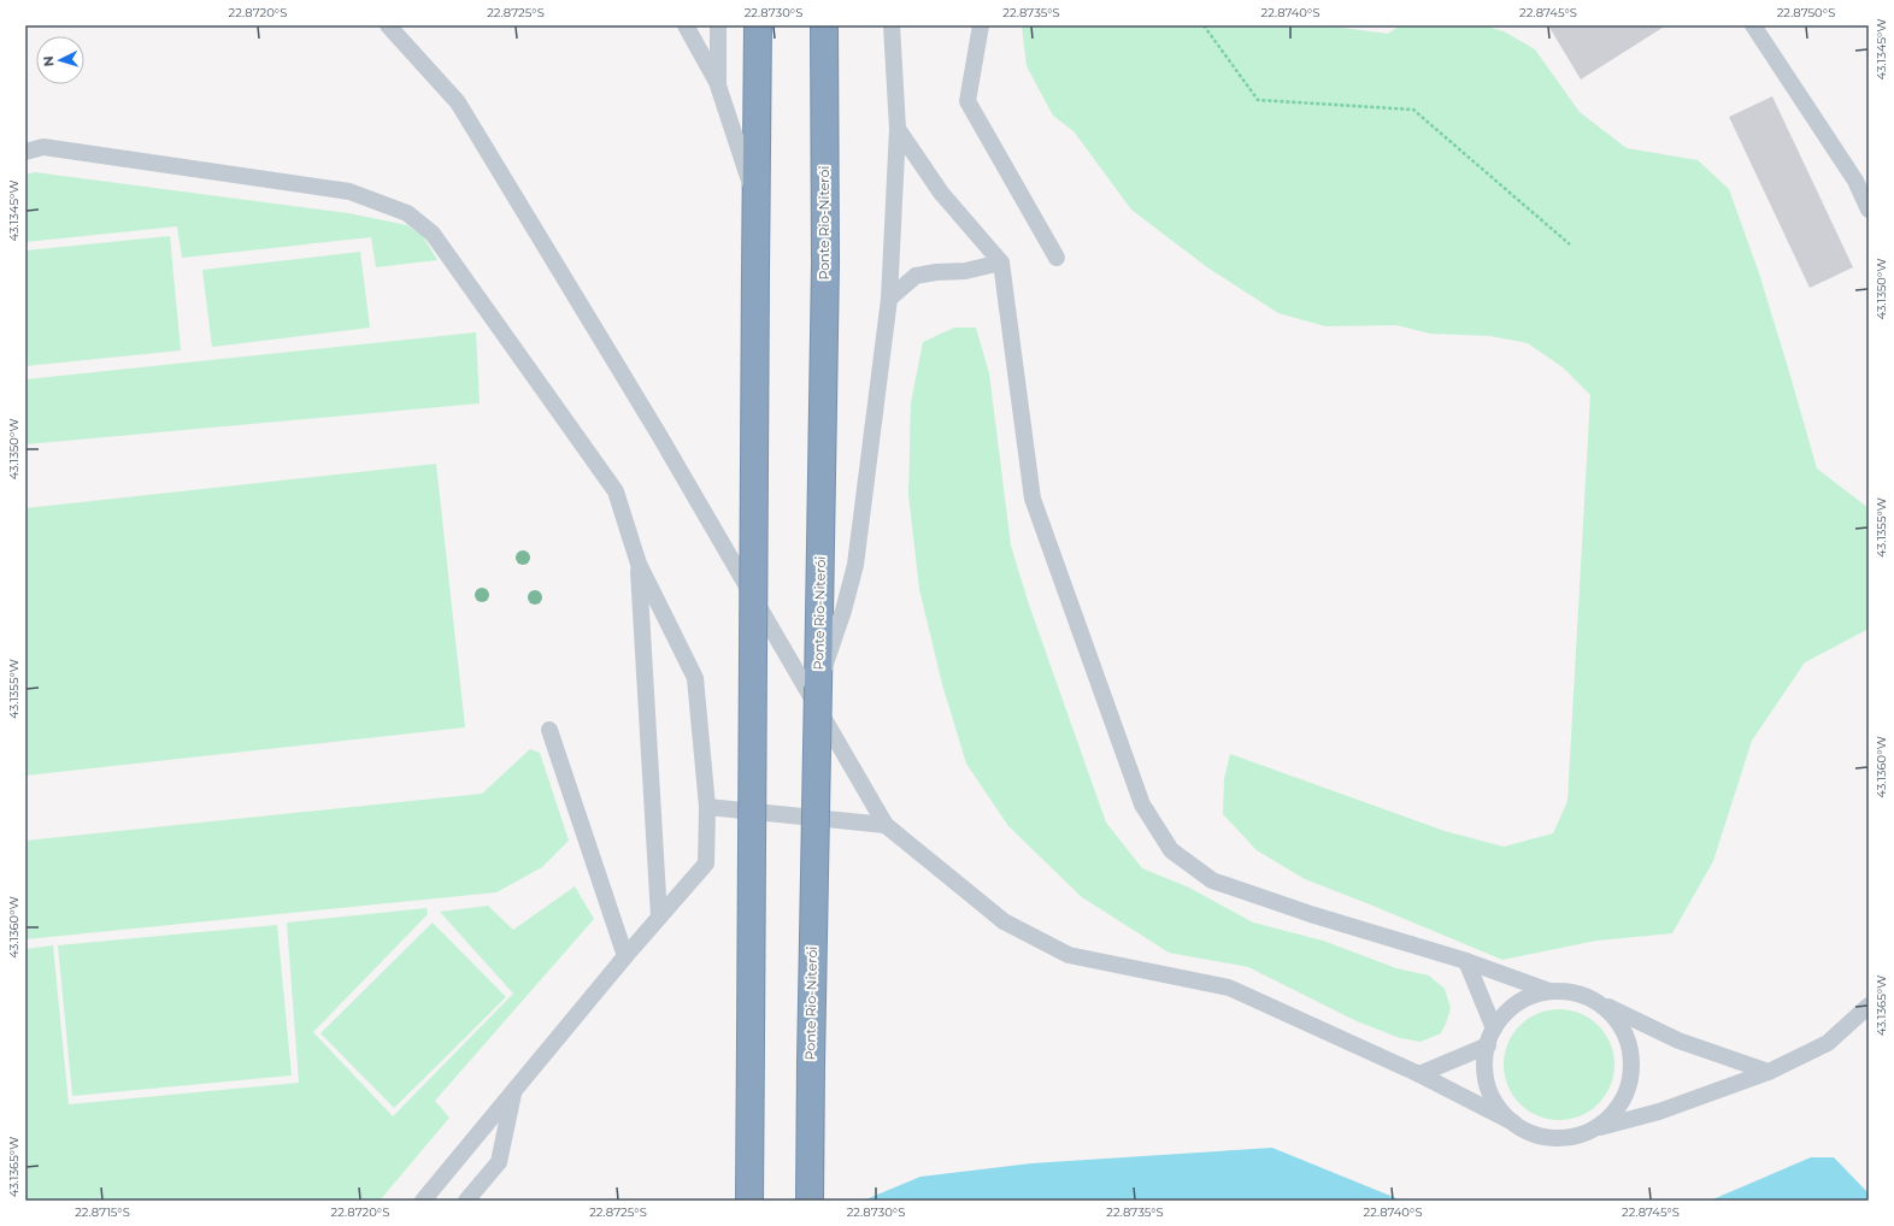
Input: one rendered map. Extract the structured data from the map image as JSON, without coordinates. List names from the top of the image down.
{
  "streets": {
    "highway": ["Ponte Rio-Niterói"]
  },
  "north": "left",
  "coordinates": [
    "22.8720°S",
    "22.8725°S",
    "22.8730°S",
    "22.8735°S",
    "22.8740°S",
    "22.8745°S",
    "22.8750°S",
    "43.1345°W",
    "43.1350°W",
    "43.1355°W",
    "43.1360°W",
    "43.1365°W",
    "22.8715°S"
  ]
}
